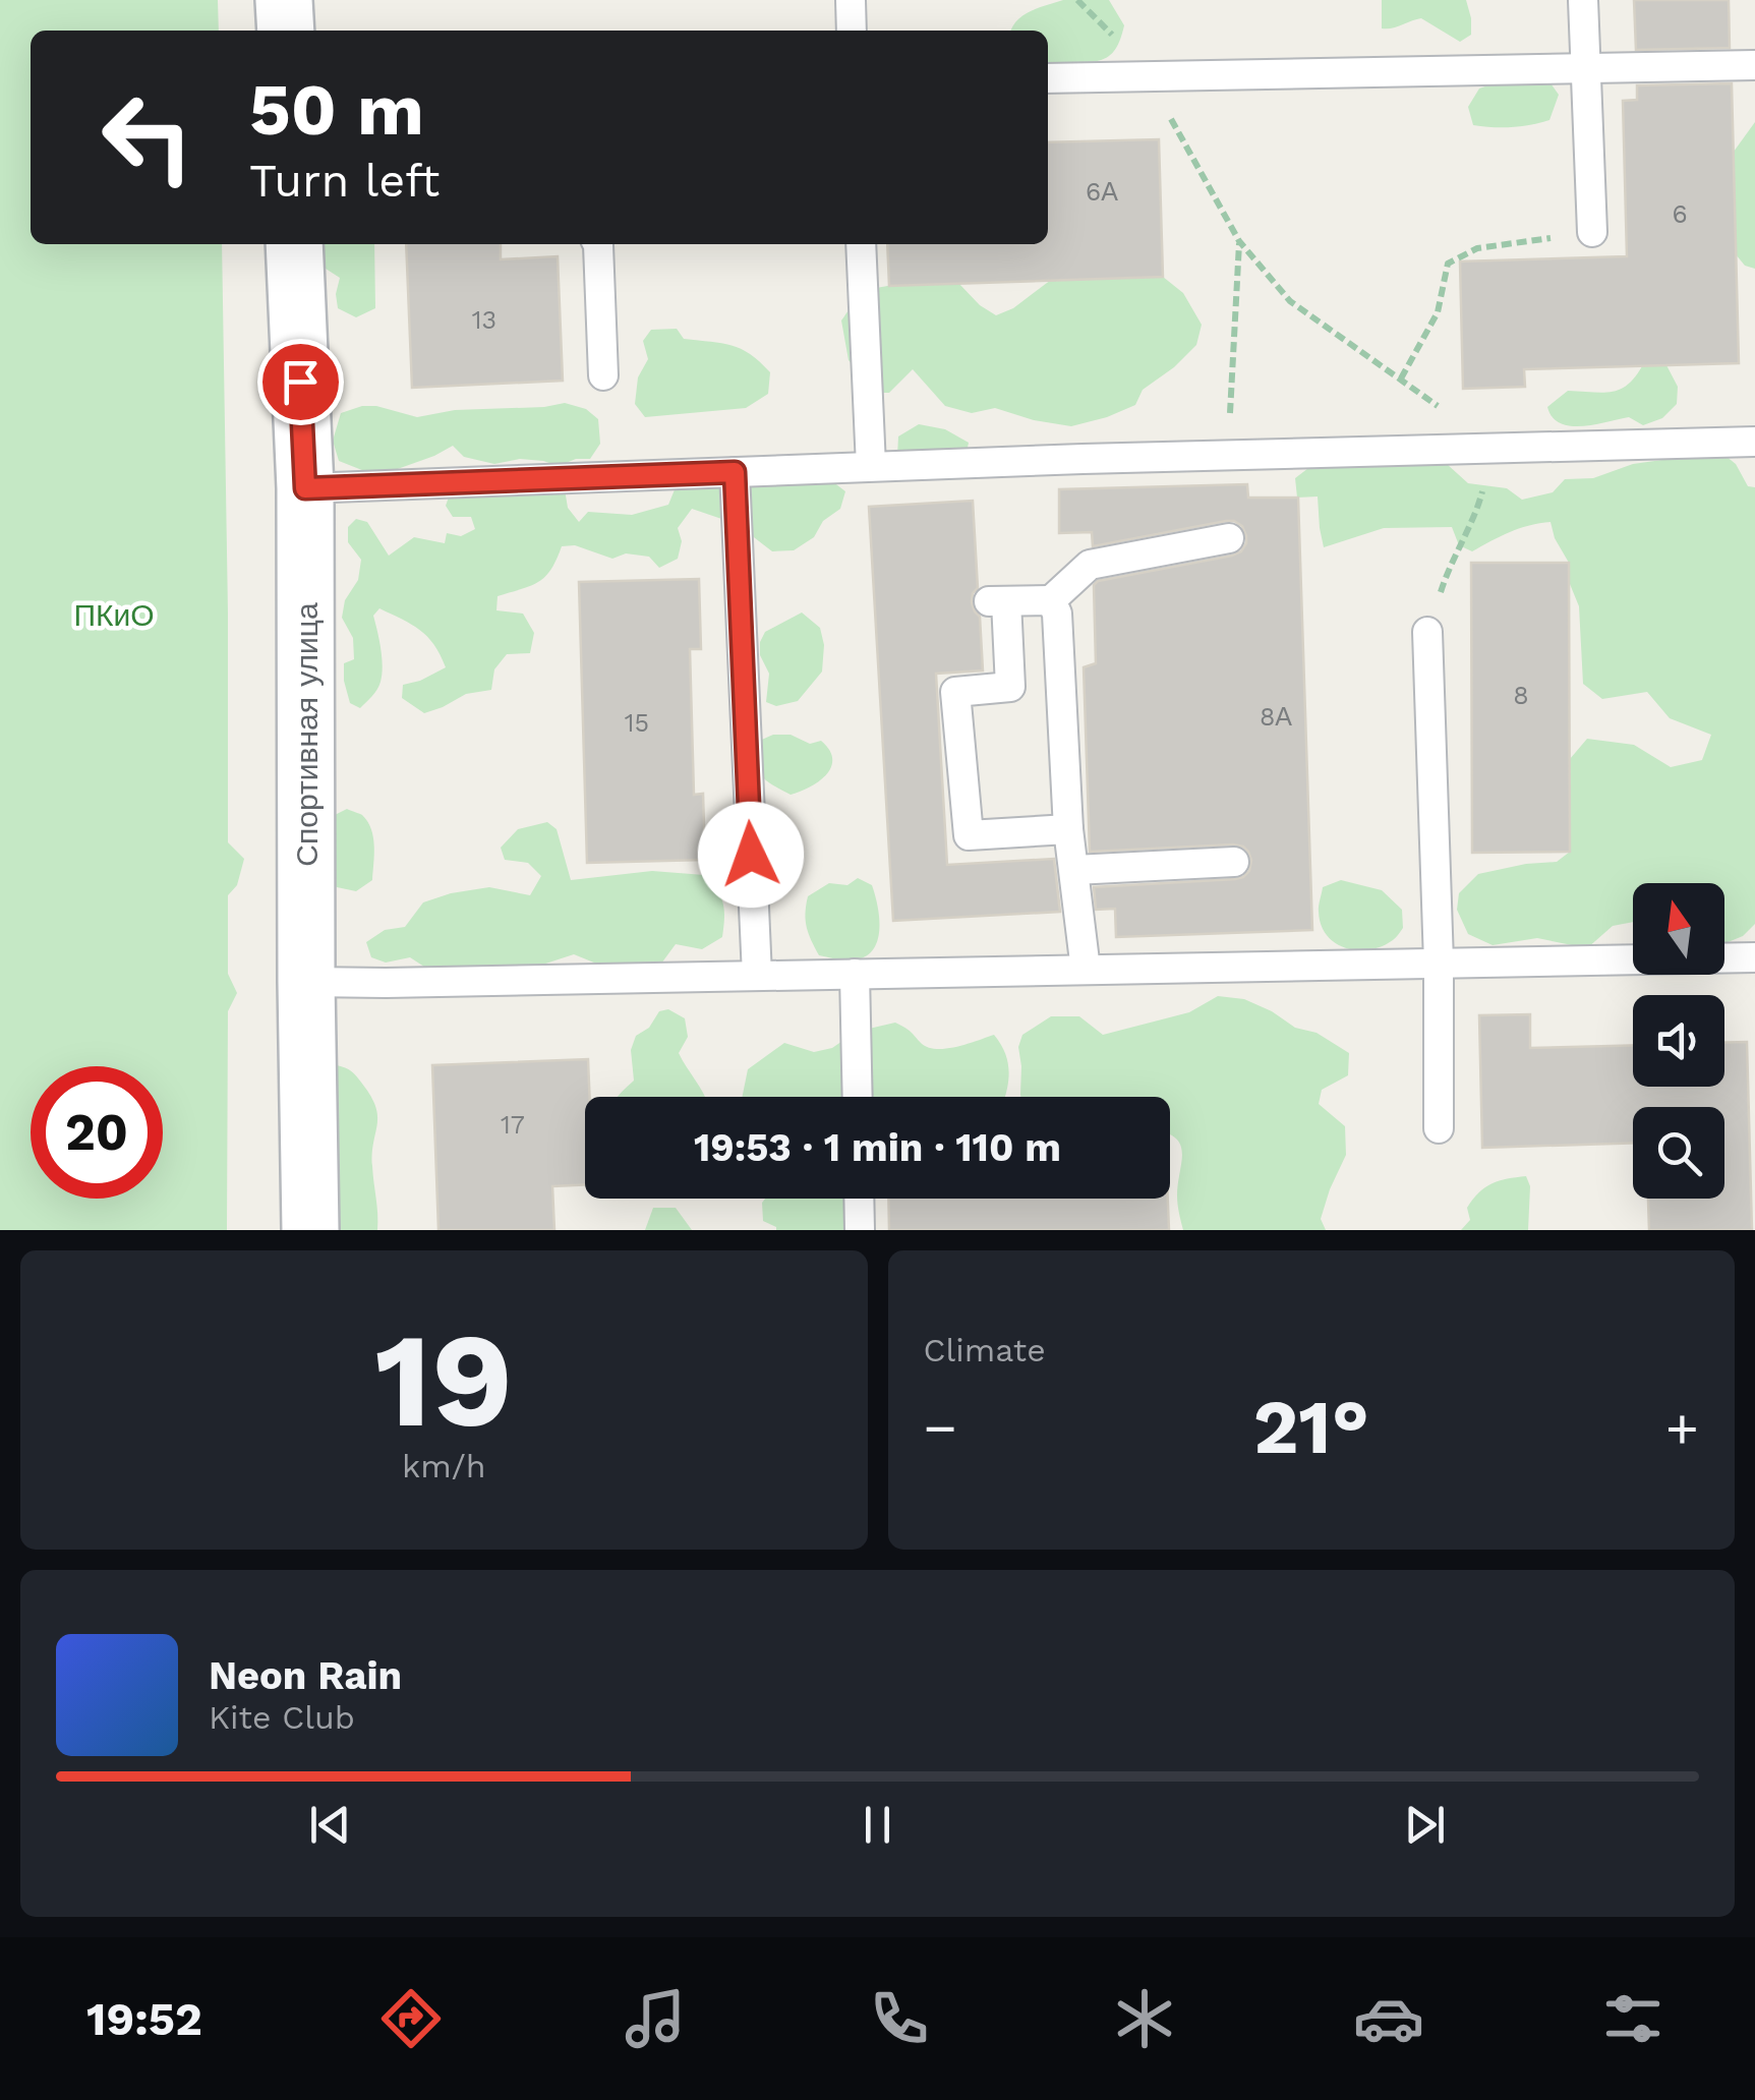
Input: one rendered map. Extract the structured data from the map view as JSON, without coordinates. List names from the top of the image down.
{
  "streets": {
    "street": ["Спортивная улица"]
  },
  "parks": ["ПКиО"],
  "house_numbers": [
    "6А",
    "6",
    "13",
    "8",
    "8А",
    "15",
    "17"
  ],
  "north": "top",
  "page": {
    "turn": ["50 m", "Turn left"],
    "limit": "20",
    "trip": "19:53 · 1 min · 110 m",
    "tile": [
      ["19", "km/h"],
      "Climate"
    ],
    "heat": ["−", "21°", "+"],
    "song": ["Neon Rain", "Kite Club"],
    "tabs": "19:52"
  }
}
